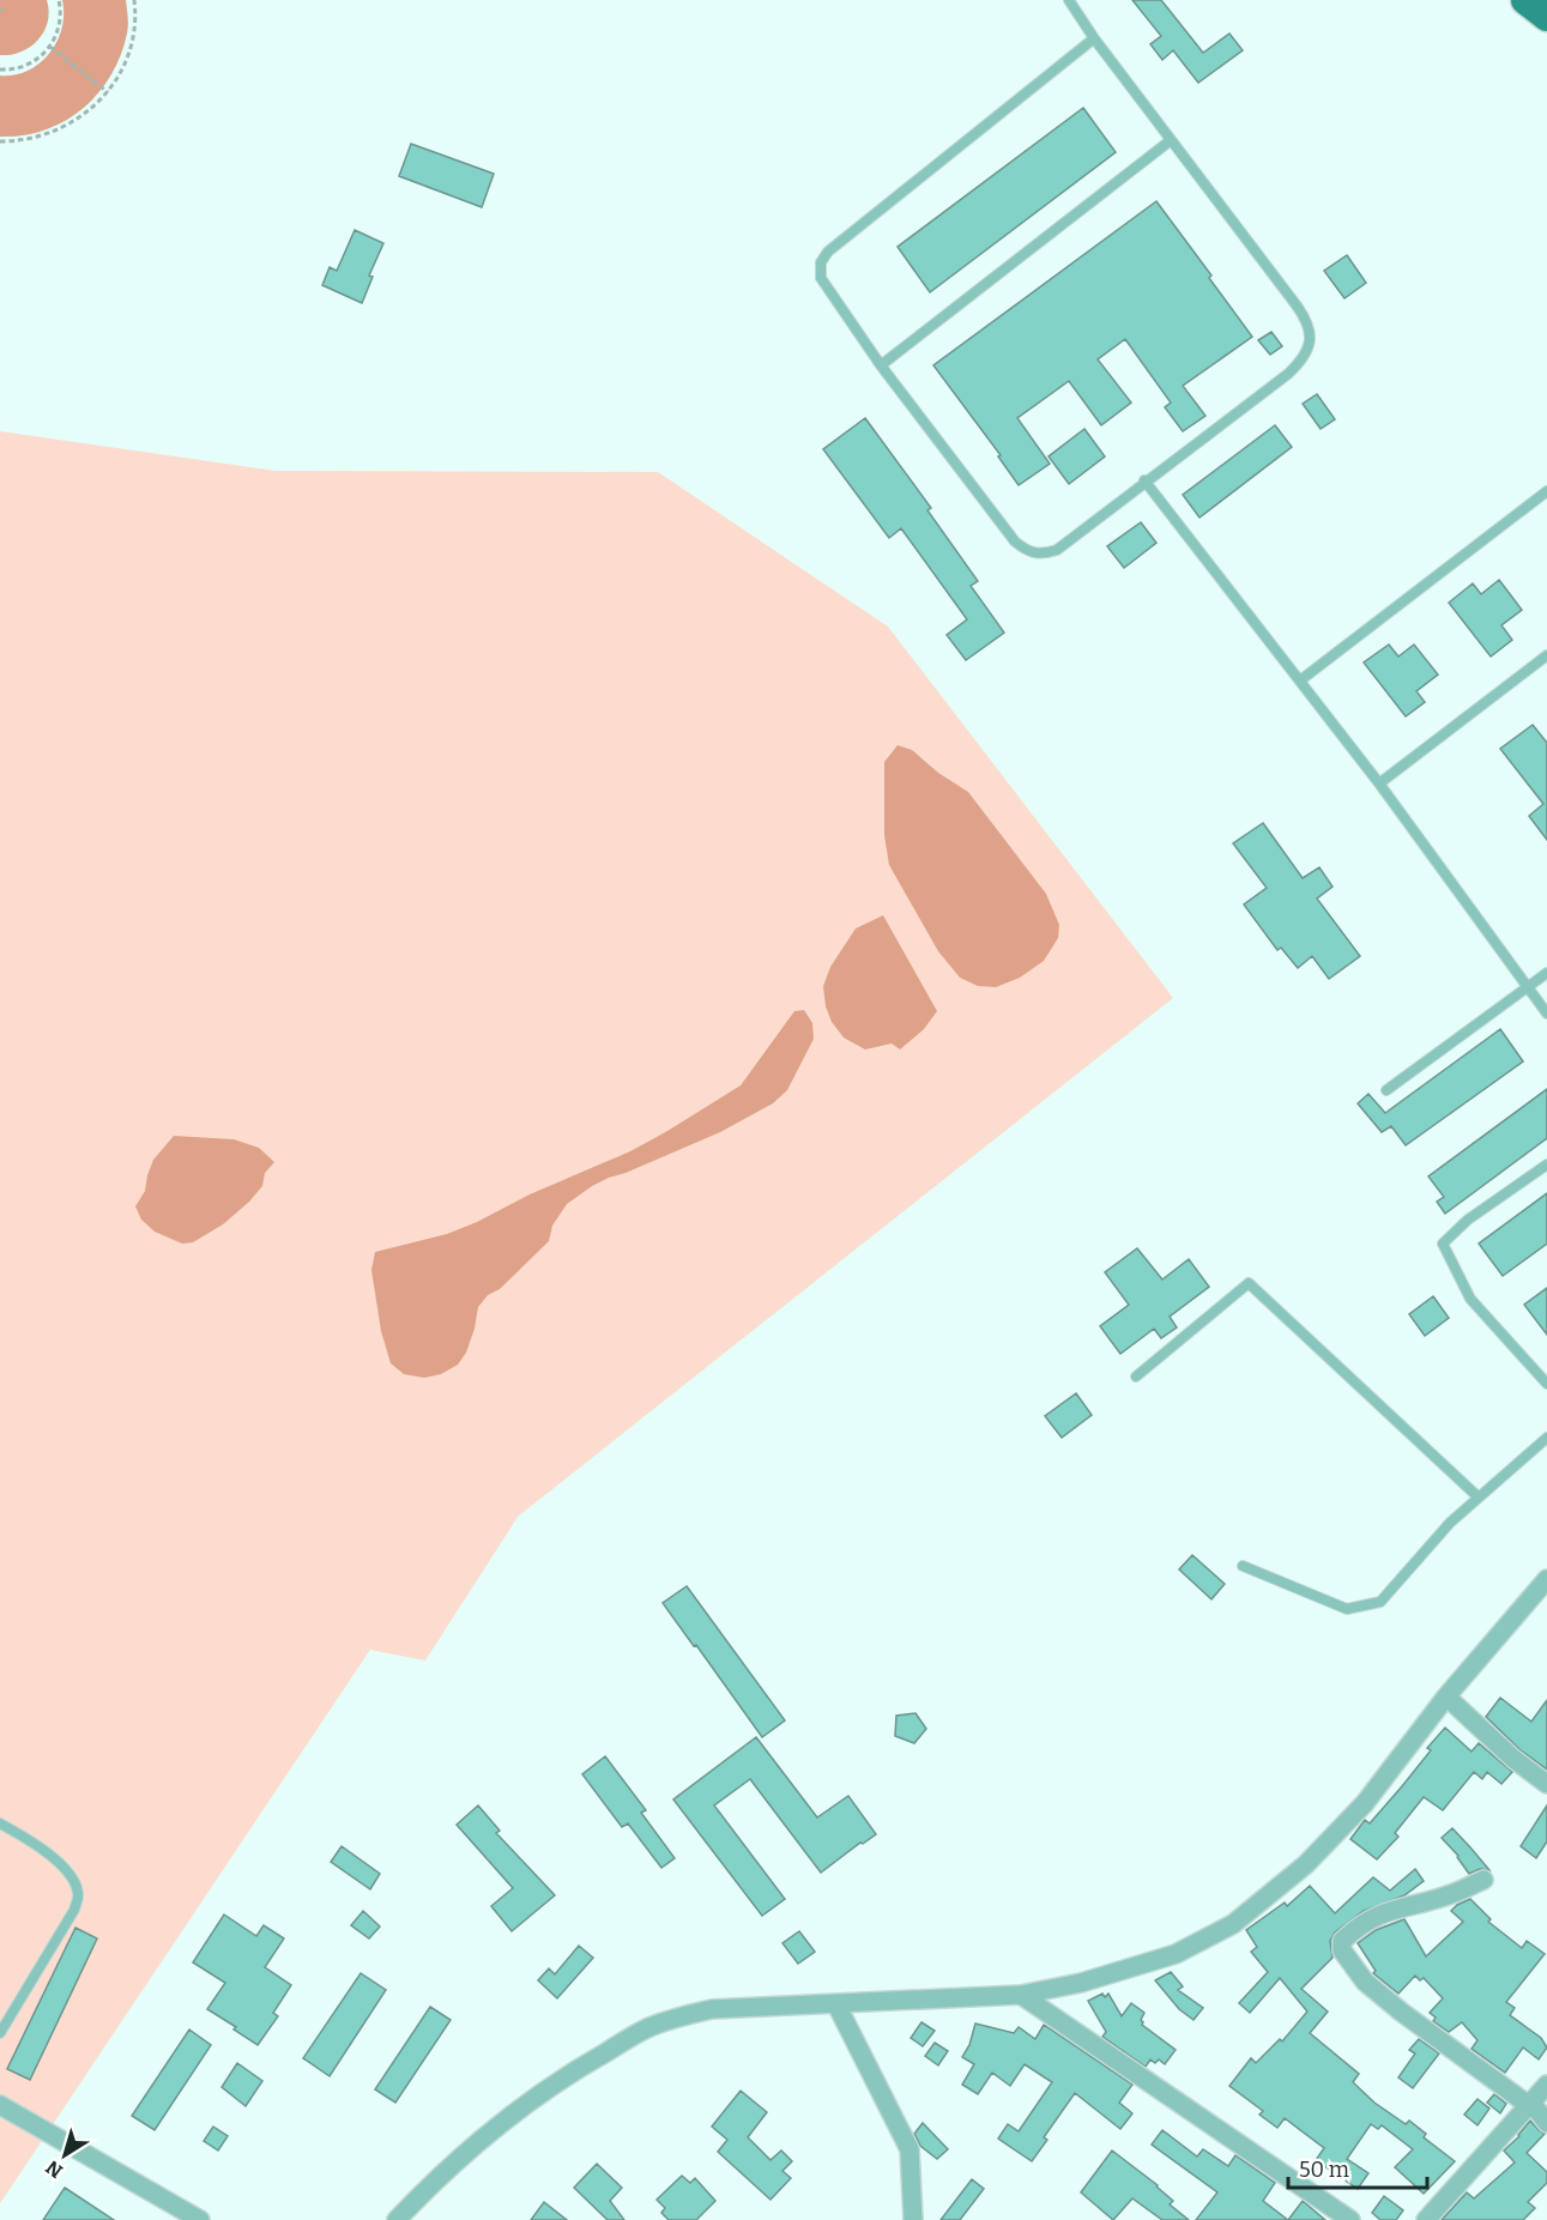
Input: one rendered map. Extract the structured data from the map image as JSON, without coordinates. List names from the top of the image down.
{
  "scale_bar": "50 m",
  "north": "bottom left"
}
